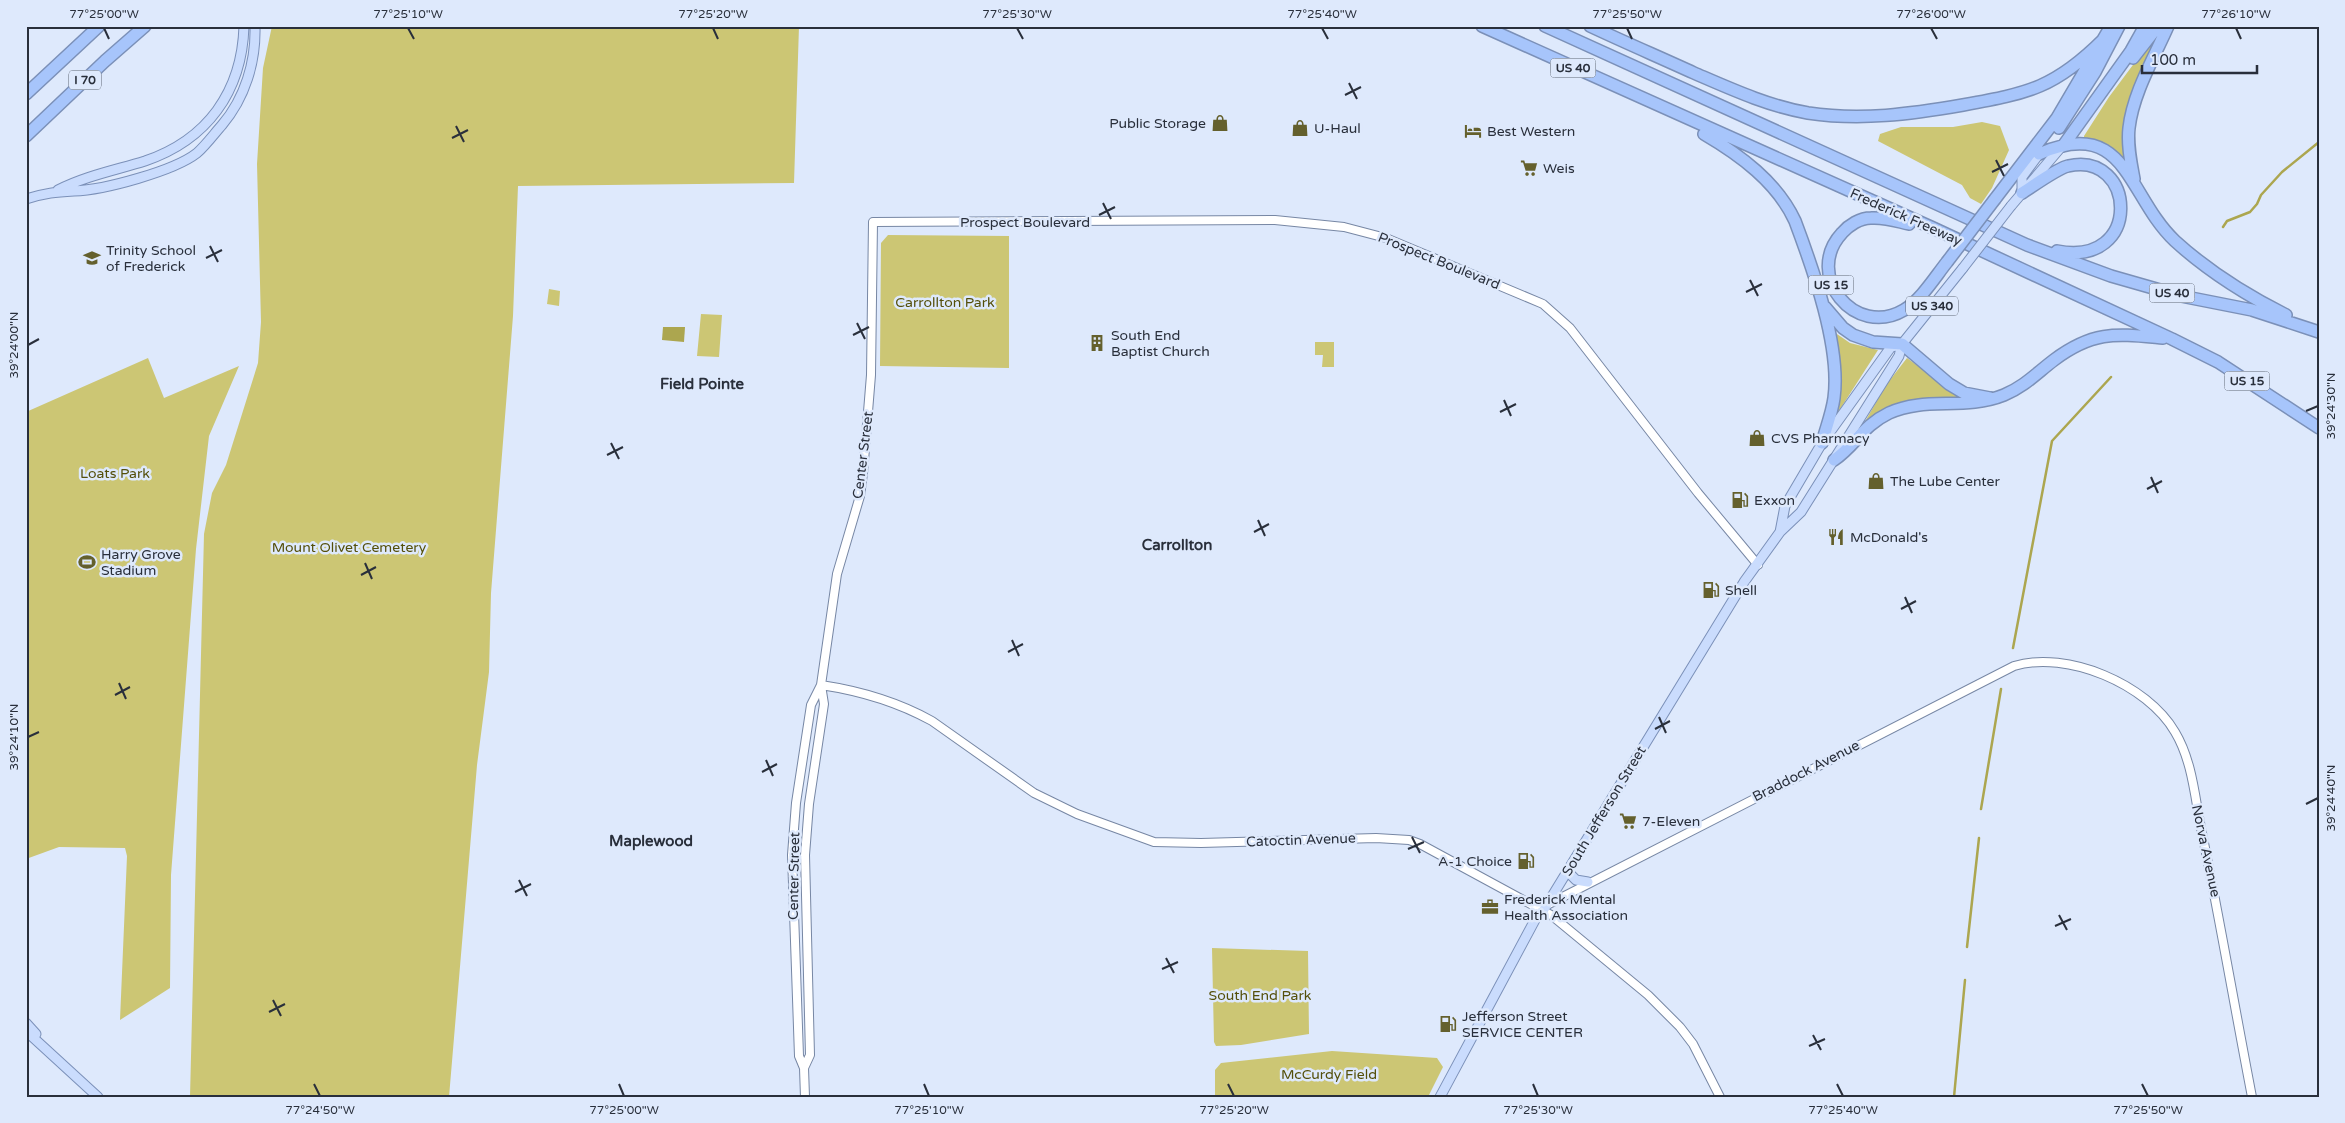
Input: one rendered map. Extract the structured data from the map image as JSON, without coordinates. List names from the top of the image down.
{
  "streets": {
    "highway": [
      "US 40",
      "I 70",
      "Frederick Freeway",
      "US 15",
      "US 340"
    ],
    "main road": ["South Jefferson Street"],
    "street": [
      "Prospect Boulevard",
      "Center Street",
      "Braddock Avenue",
      "Catoctin Avenue",
      "Norva Avenue"
    ]
  },
  "crossings": [
    ["Frederick Freeway", "US 15"],
    ["Prospect Boulevard", "Center Street"],
    ["Prospect Boulevard", "South Jefferson Street"],
    ["US 340", "South Jefferson Street"],
    ["Center Street", "Catoctin Avenue"],
    ["Braddock Avenue", "South Jefferson Street"],
    ["Braddock Avenue", "Catoctin Avenue"],
    ["Braddock Avenue", "Norva Avenue"],
    ["South Jefferson Street", "Catoctin Avenue"]
  ],
  "districts": ["Field Pointe", "Carrollton", "Maplewood"],
  "parks": [
    "Carrollton Park",
    "Loats Park",
    "Mount Olivet Cemetery",
    "South End Park",
    "McCurdy Field"
  ],
  "places": {
    "shop": [
      "Public Storage",
      "U-Haul",
      "CVS Pharmacy",
      "The Lube Center"
    ],
    "hotel": ["Best Western"],
    "supermarket": ["Weis", "7-Eleven"],
    "school or university": ["Trinity School of Frederick"],
    "building": ["South End Baptist Church"],
    "fuel station": [
      "Exxon",
      "Shell",
      "A-1 Choice",
      "Jefferson Street SERVICE CENTER"
    ],
    "restaurant": ["McDonald's"],
    "sports": ["Harry Grove Stadium"],
    "office": ["Frederick Mental Health Association"]
  },
  "scale_bar": "100 m",
  "coordinates": [
    "77°25'00\"W",
    "77°25'10\"W",
    "77°25'20\"W",
    "77°25'30\"W",
    "77°25'40\"W",
    "77°25'50\"W",
    "77°26'00\"W",
    "77°26'10\"W",
    "39°24'00\"N",
    "39°24'30\"N",
    "39°24'10\"N",
    "39°24'40\"N",
    "77°24'50\"W"
  ]
}
